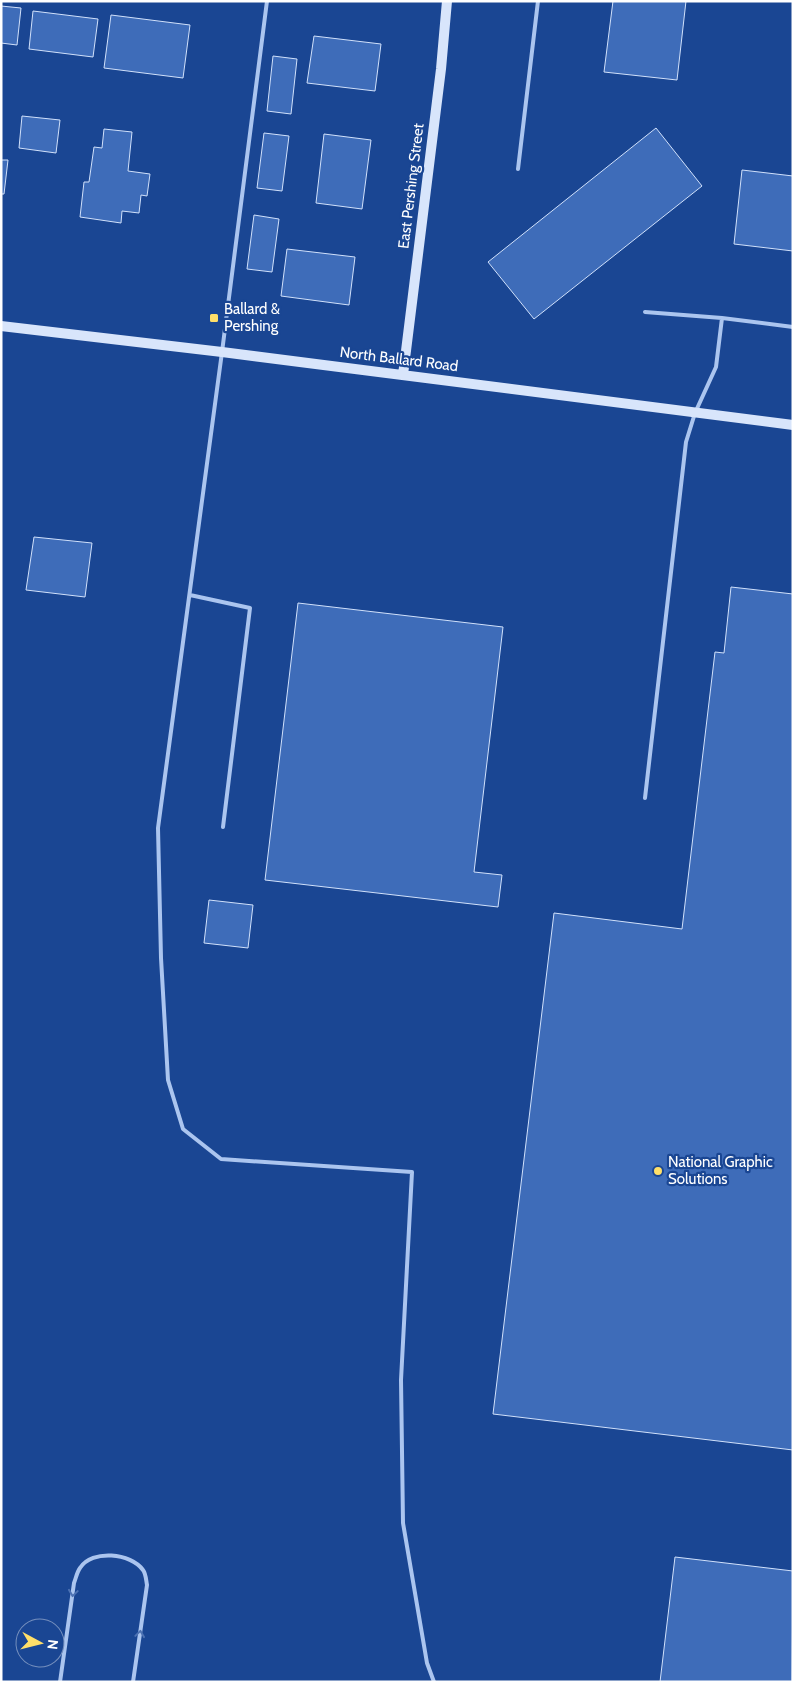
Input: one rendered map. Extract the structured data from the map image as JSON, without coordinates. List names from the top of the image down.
{
  "streets": {
    "main road": ["East Pershing Street", "North Ballard Road"]
  },
  "crossings": [
    ["East Pershing Street", "North Ballard Road"]
  ],
  "places": {
    "transit": ["Ballard & Pershing"],
    "other": ["National Graphic Solutions"]
  },
  "north": "right"
}
